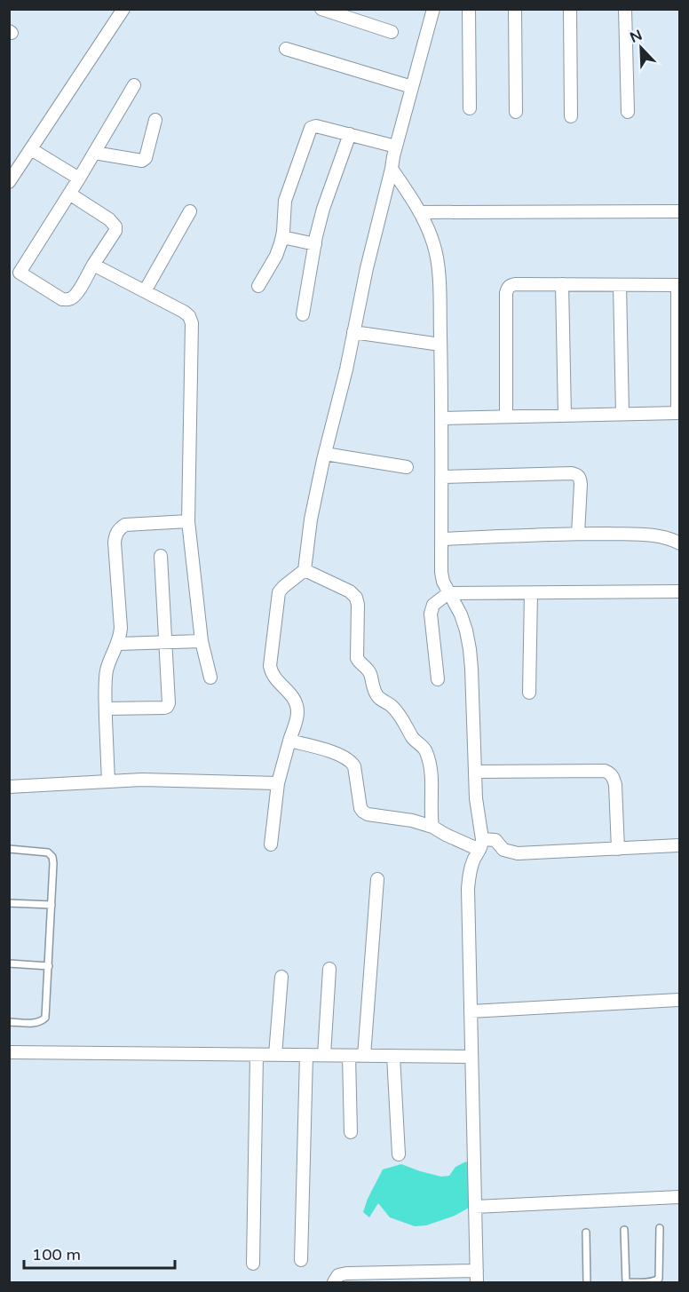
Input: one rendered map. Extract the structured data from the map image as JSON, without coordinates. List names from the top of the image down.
{
  "scale_bar": "100 m",
  "north": "top left"
}
